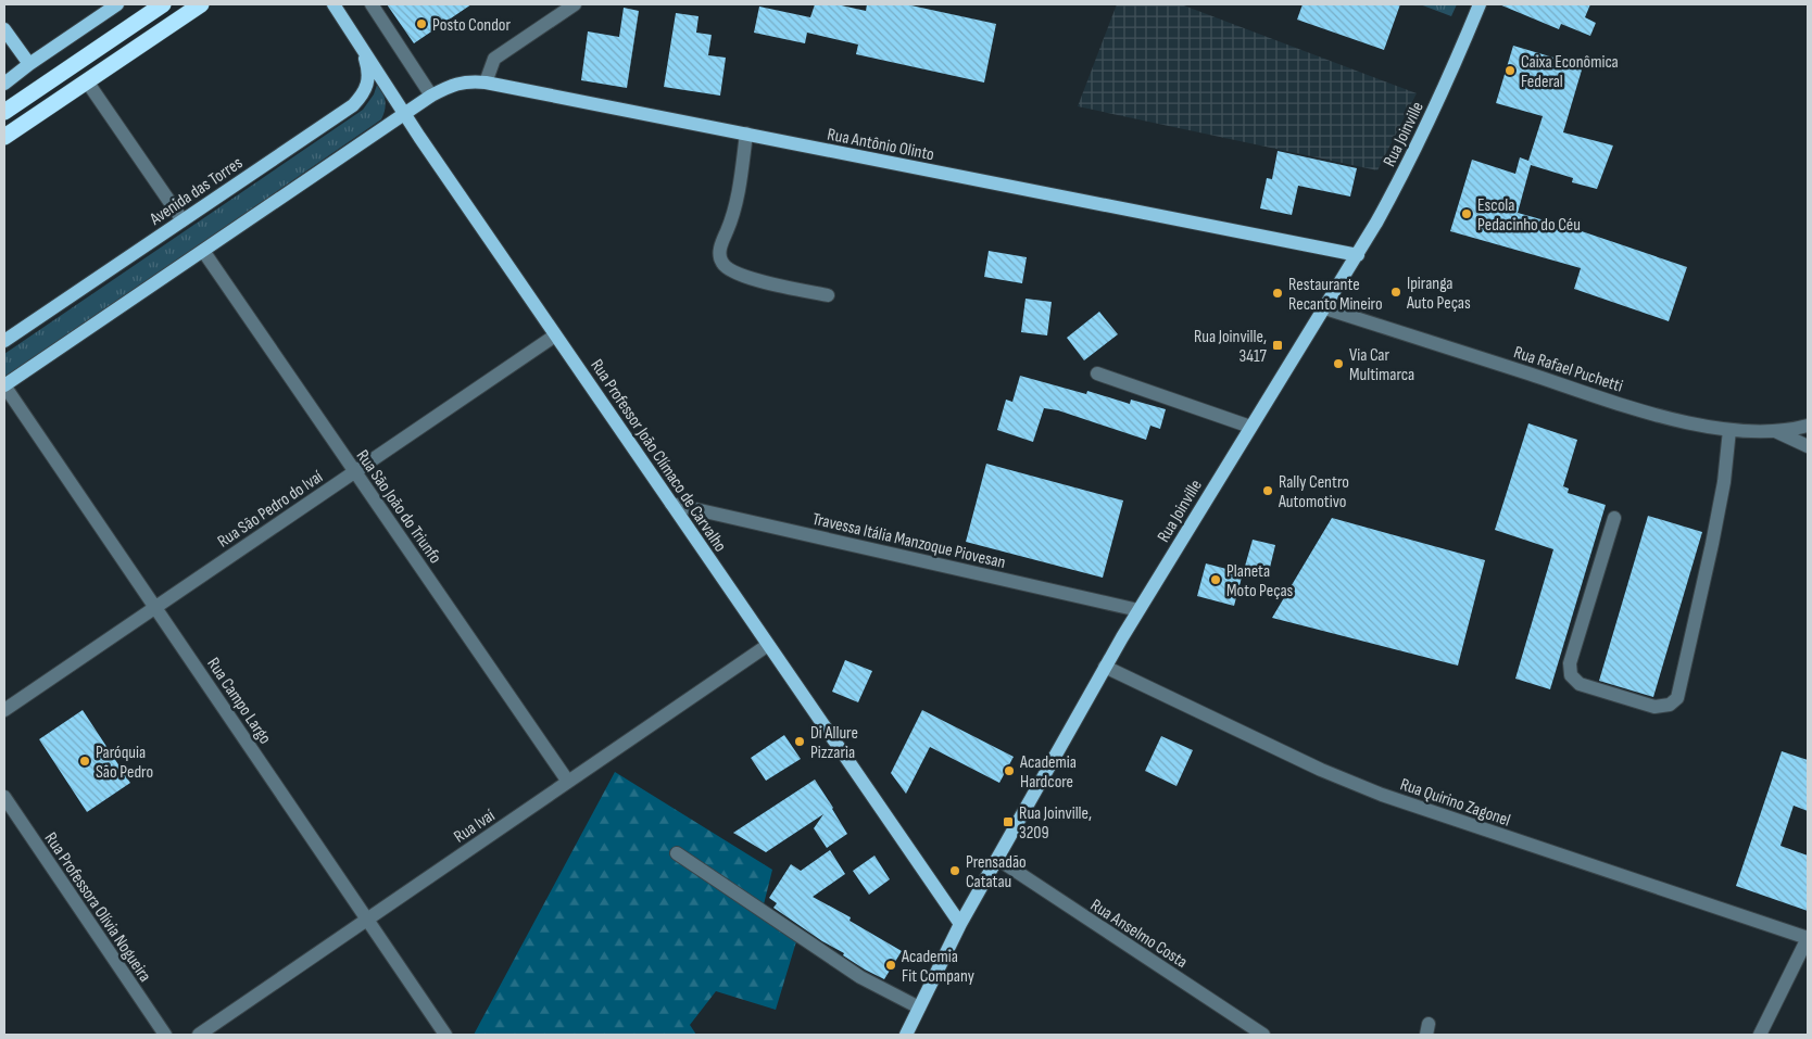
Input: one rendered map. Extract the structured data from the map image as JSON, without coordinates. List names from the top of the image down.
{
  "streets": {
    "main road": [
      "Rua Joinville",
      "Rua Antônio Olinto",
      "Avenida das Torres",
      "Rua Professor João Clímaco de Carvalho"
    ],
    "street": [
      "Rua Rafael Puchetti",
      "Rua São João do Triunfo",
      "Rua São Pedro do Ivaí",
      "Travessa Itália Manzoque Piovesan",
      "Rua Campo Largo",
      "Rua Quirino Zagonel",
      "Rua Ivaí",
      "Rua Professora Olívia Nogueira",
      "Rua Anselmo Costa"
    ]
  },
  "crossings": [
    ["Rua Joinville", "Rua Antônio Olinto"],
    ["Rua Joinville", "Rua Rafael Puchetti"],
    ["Rua Joinville", "Rua Professor João Clímaco de Carvalho"],
    ["Rua Joinville", "Travessa Itália Manzoque Piovesan"],
    ["Rua Joinville", "Rua Quirino Zagonel"],
    ["Rua Joinville", "Rua Anselmo Costa"],
    ["Rua Antônio Olinto", "Rua Professor João Clímaco de Carvalho"],
    ["Avenida das Torres", "Rua Professor João Clímaco de Carvalho"],
    ["Rua Professor João Clímaco de Carvalho", "Rua São Pedro do Ivaí"],
    ["Rua Professor João Clímaco de Carvalho", "Travessa Itália Manzoque Piovesan"],
    ["Rua Professor João Clímaco de Carvalho", "Rua Ivaí"],
    ["Rua São João do Triunfo", "Rua São Pedro do Ivaí"],
    ["Rua São João do Triunfo", "Rua Ivaí"],
    ["Rua São Pedro do Ivaí", "Rua Campo Largo"],
    ["Rua Campo Largo", "Rua Ivaí"]
  ],
  "places": {
    "other": [
      "Posto Condor",
      "Caixa Econômica Federal",
      "Escola Pedacinho do Céu",
      "Ipiranga Auto Peças",
      "Restaurante Recanto Mineiro",
      "Via Car Multimarca",
      "Rally Centro Automotivo",
      "Planeta Moto Peças",
      "Di Allure Pizzaria",
      "Paróquia São Pedro",
      "Academia Hardcore",
      "Prensadão Catatau",
      "Academia Fit Company"
    ],
    "transit": ["Rua Joinville, 3417", "Rua Joinville, 3209"]
  }
}
